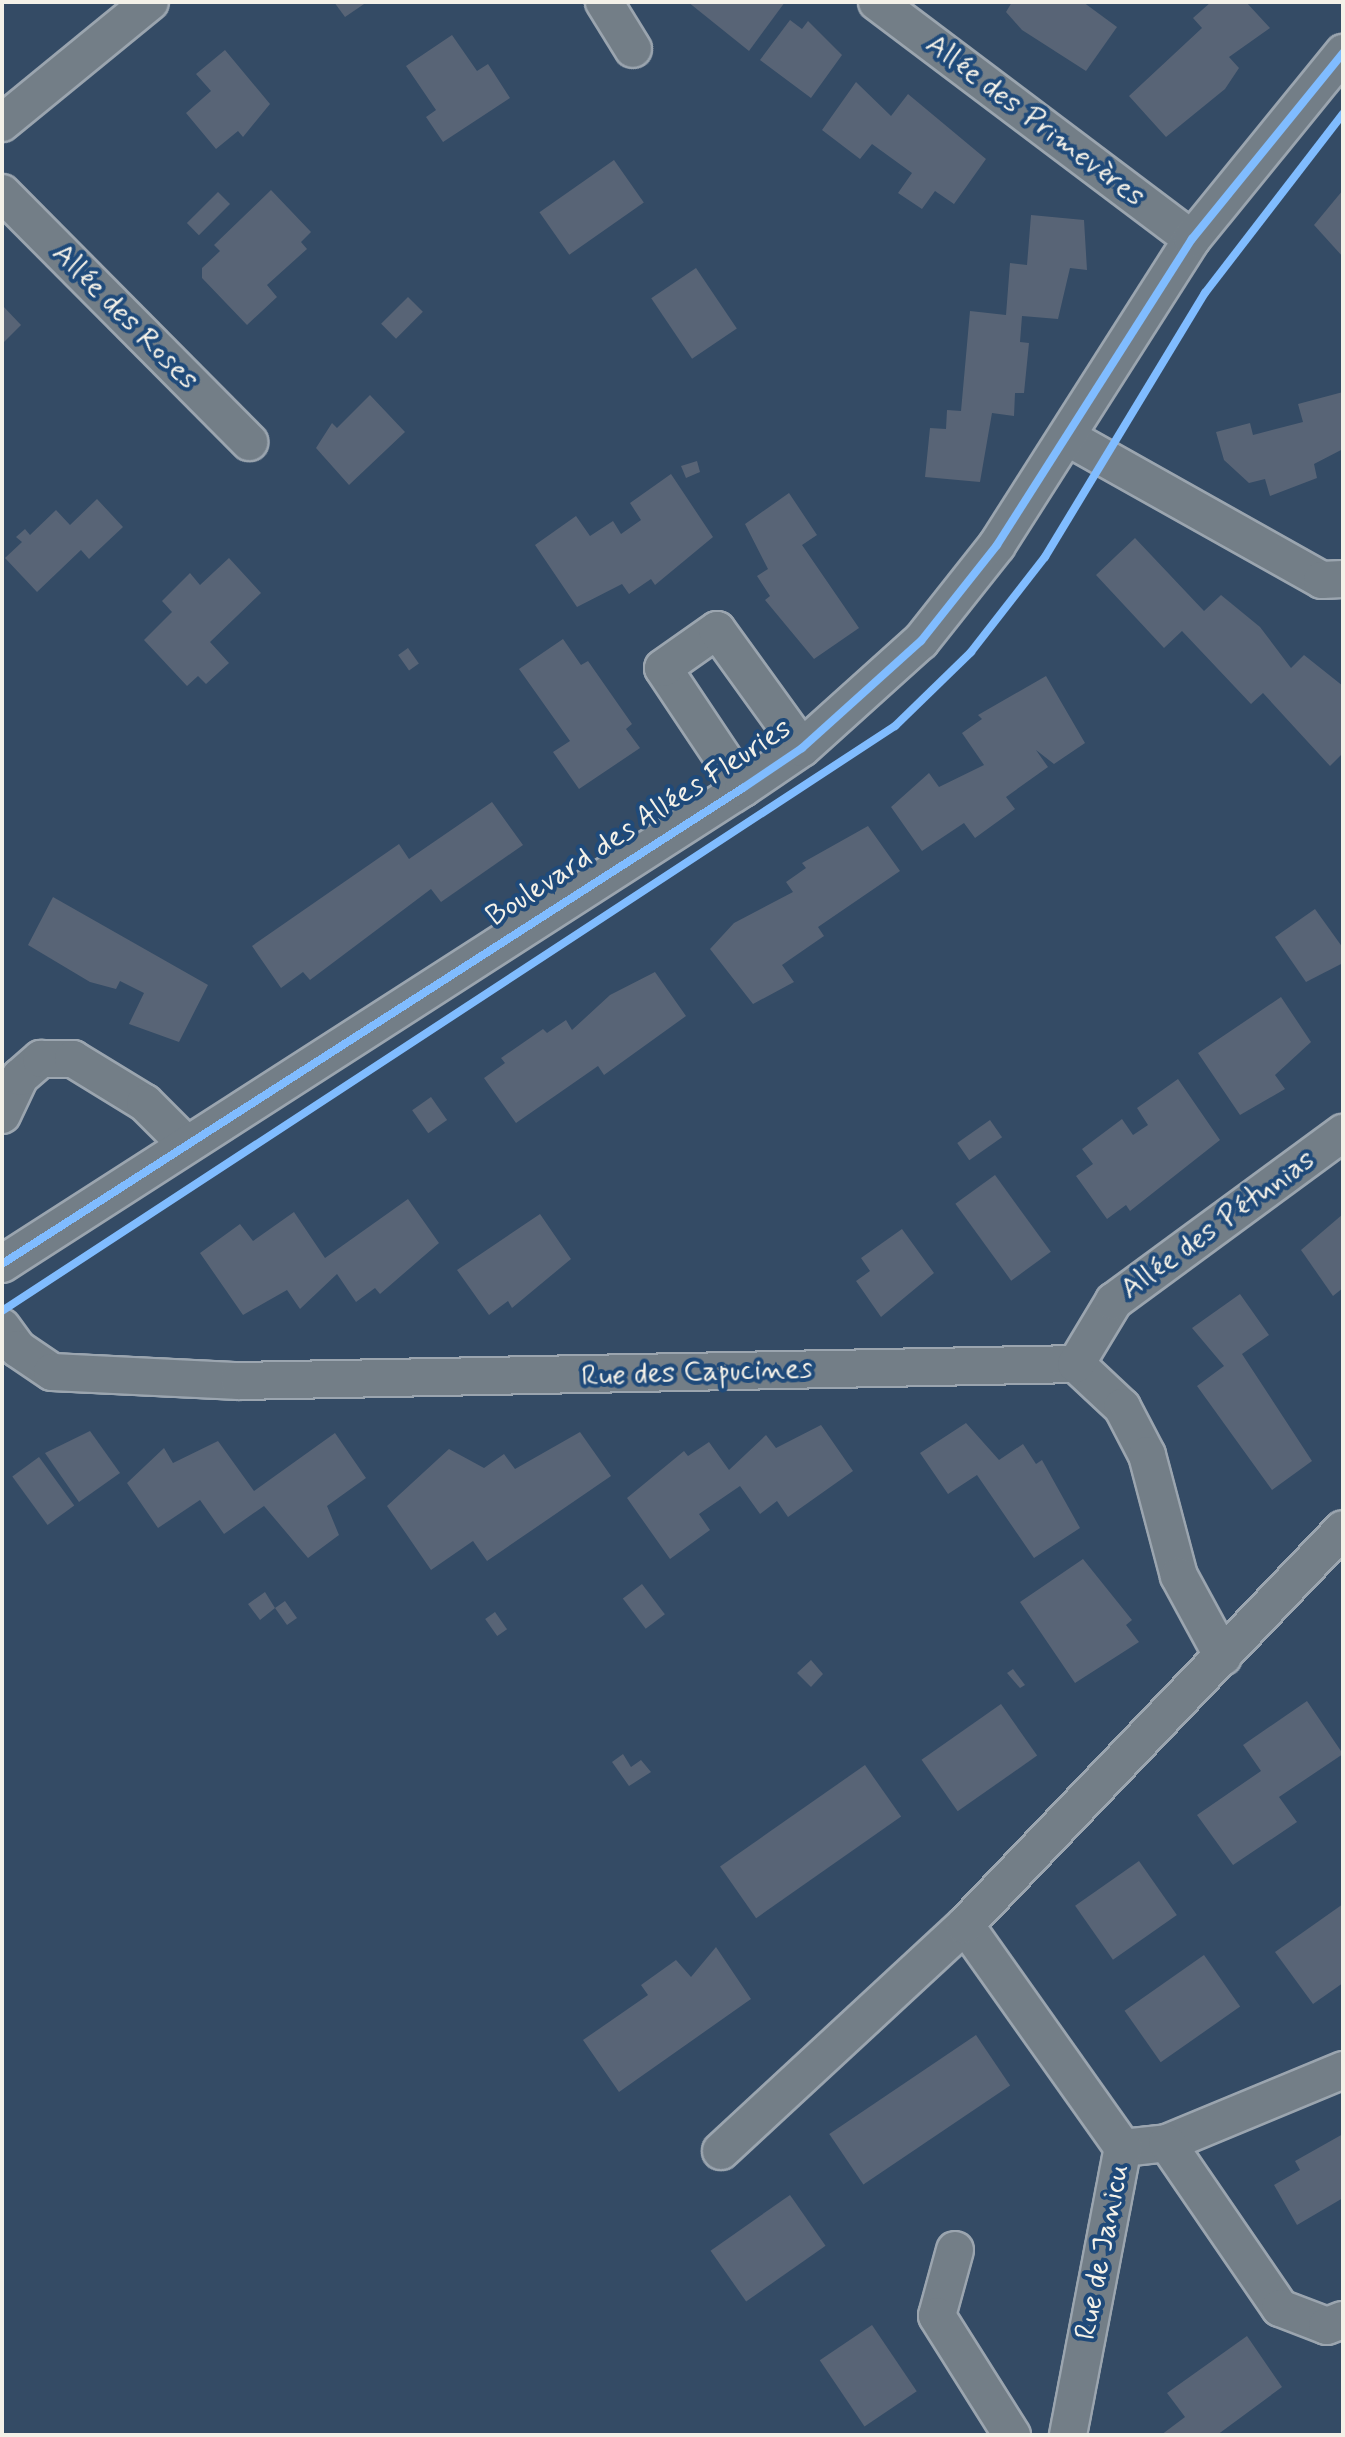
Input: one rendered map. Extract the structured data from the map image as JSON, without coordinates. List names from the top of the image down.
{
  "streets": {
    "street": [
      "Allée des Primevères",
      "Allée des Roses",
      "Boulevard des Allées Fleuries",
      "Allée des Pétunias",
      "Rue des Capucines",
      "Rue de Janicu"
    ]
  },
  "crossings": [
    ["Allée des Primevères", "Boulevard des Allées Fleuries"],
    ["Allée des Pétunias", "Rue des Capucines"]
  ]
}
